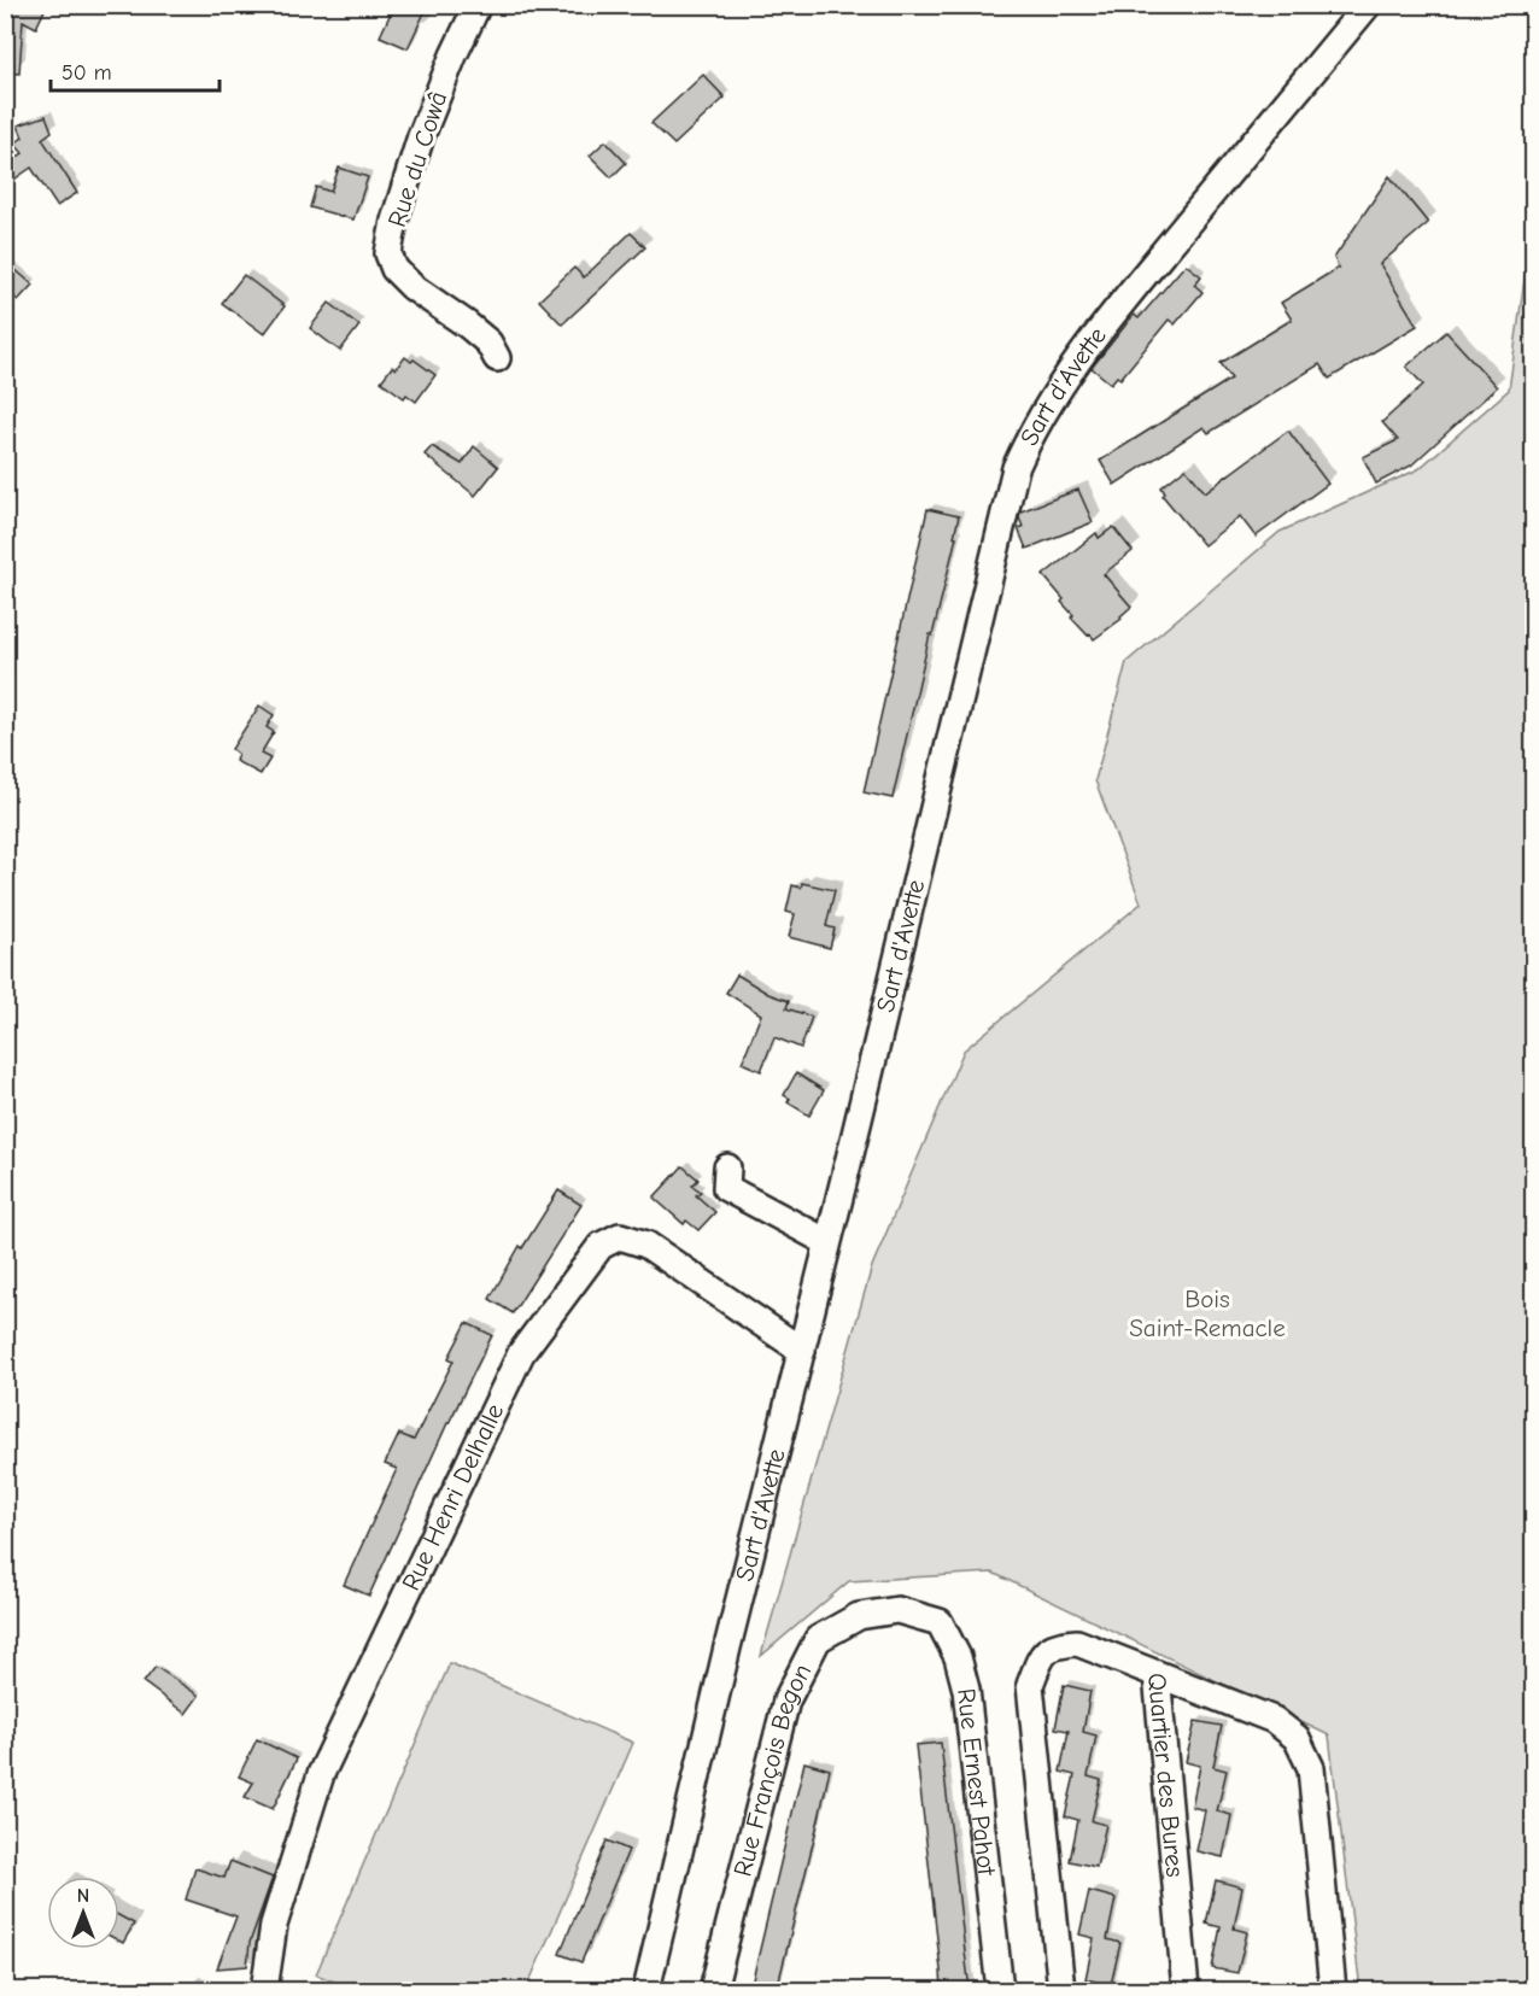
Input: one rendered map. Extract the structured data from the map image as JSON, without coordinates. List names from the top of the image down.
{
  "streets": {
    "street": [
      "Rue du Cowâ",
      "Sart d'Avette",
      "Rue Henri Delhalle",
      "Rue François Begon",
      "Quartier des Bures",
      "Rue Ernest Pahot"
    ]
  },
  "crossings": [
    ["Sart d'Avette", "Rue Henri Delhalle"],
    ["Rue François Begon", "Rue Ernest Pahot"]
  ],
  "parks": ["Bois Saint-Remacle"],
  "scale_bar": "50 m",
  "north": "top"
}
